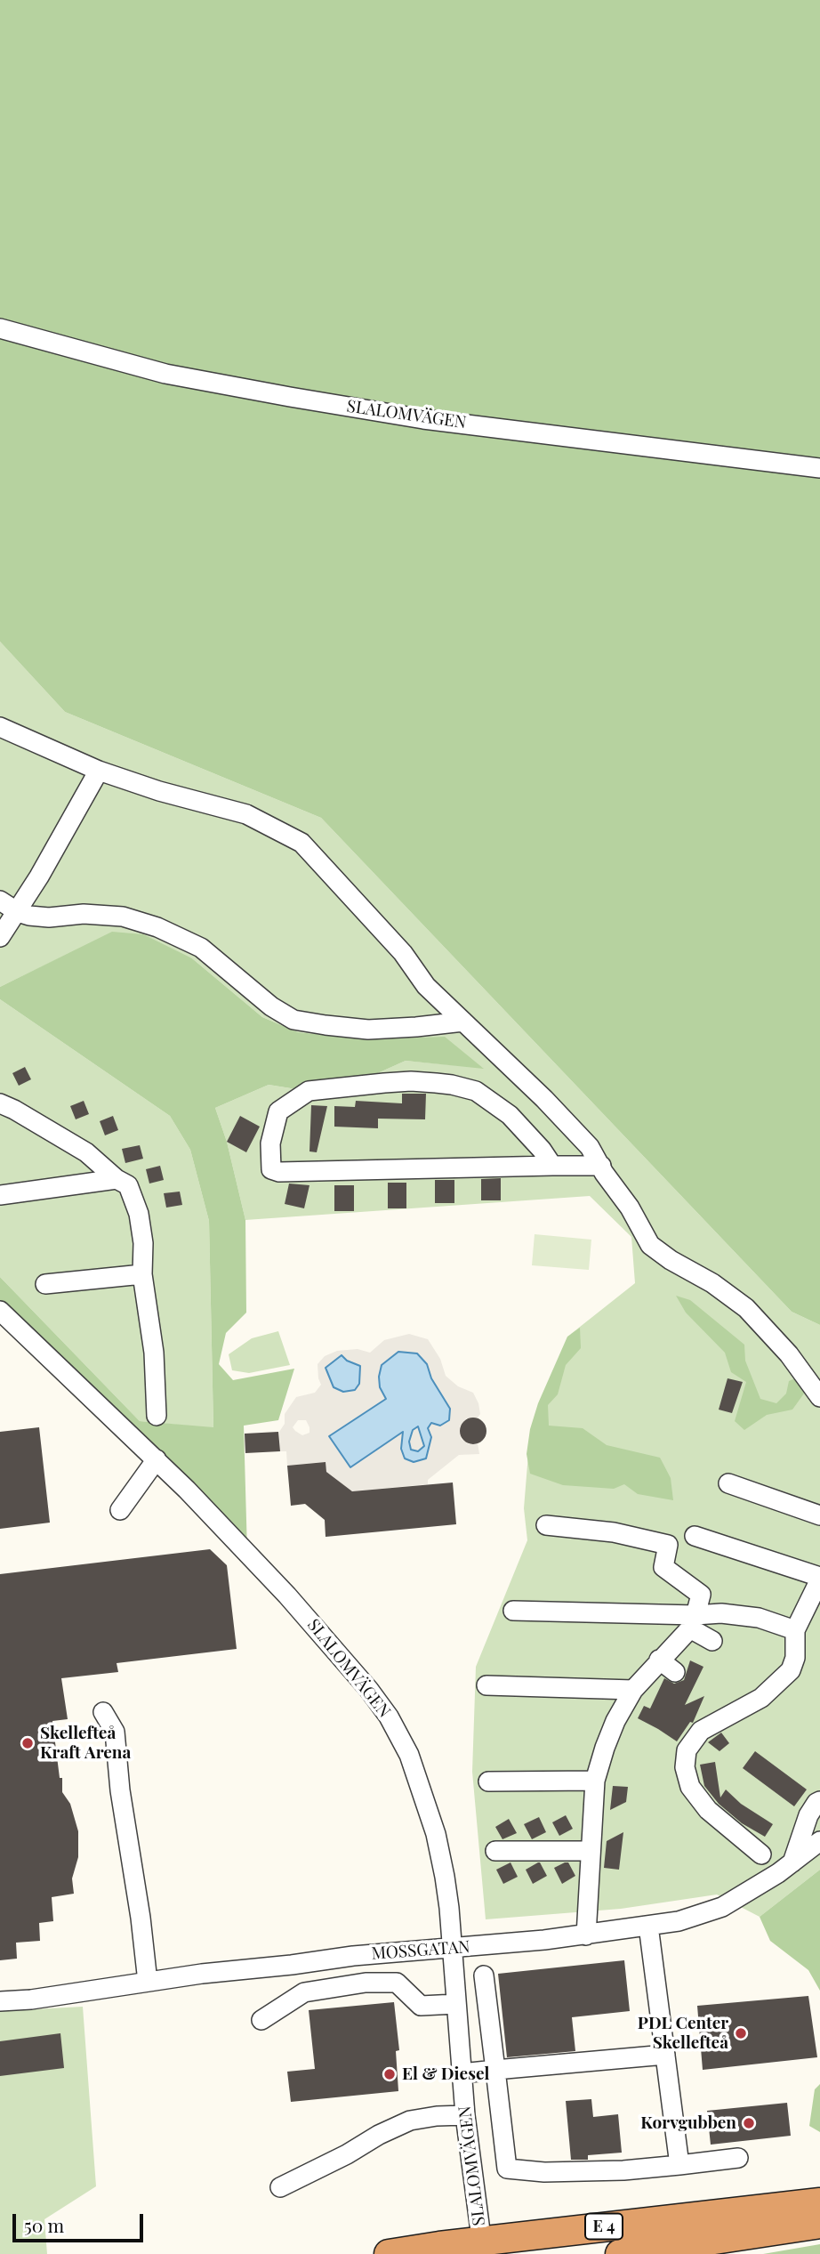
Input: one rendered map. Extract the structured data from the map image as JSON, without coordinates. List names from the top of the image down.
{
  "streets": {
    "highway": ["E 4"],
    "street": ["SLALOMVÄGEN", "MOSSGATAN"]
  },
  "crossings": [
    ["SLALOMVÄGEN", "MOSSGATAN"],
    ["SLALOMVÄGEN", "E 4"]
  ],
  "places": [
    "Skellefteå Kraft Arena",
    "PDL Center Skellefteå",
    "El & Diesel",
    "Korvgubben"
  ],
  "scale_bar": "50 m"
}
